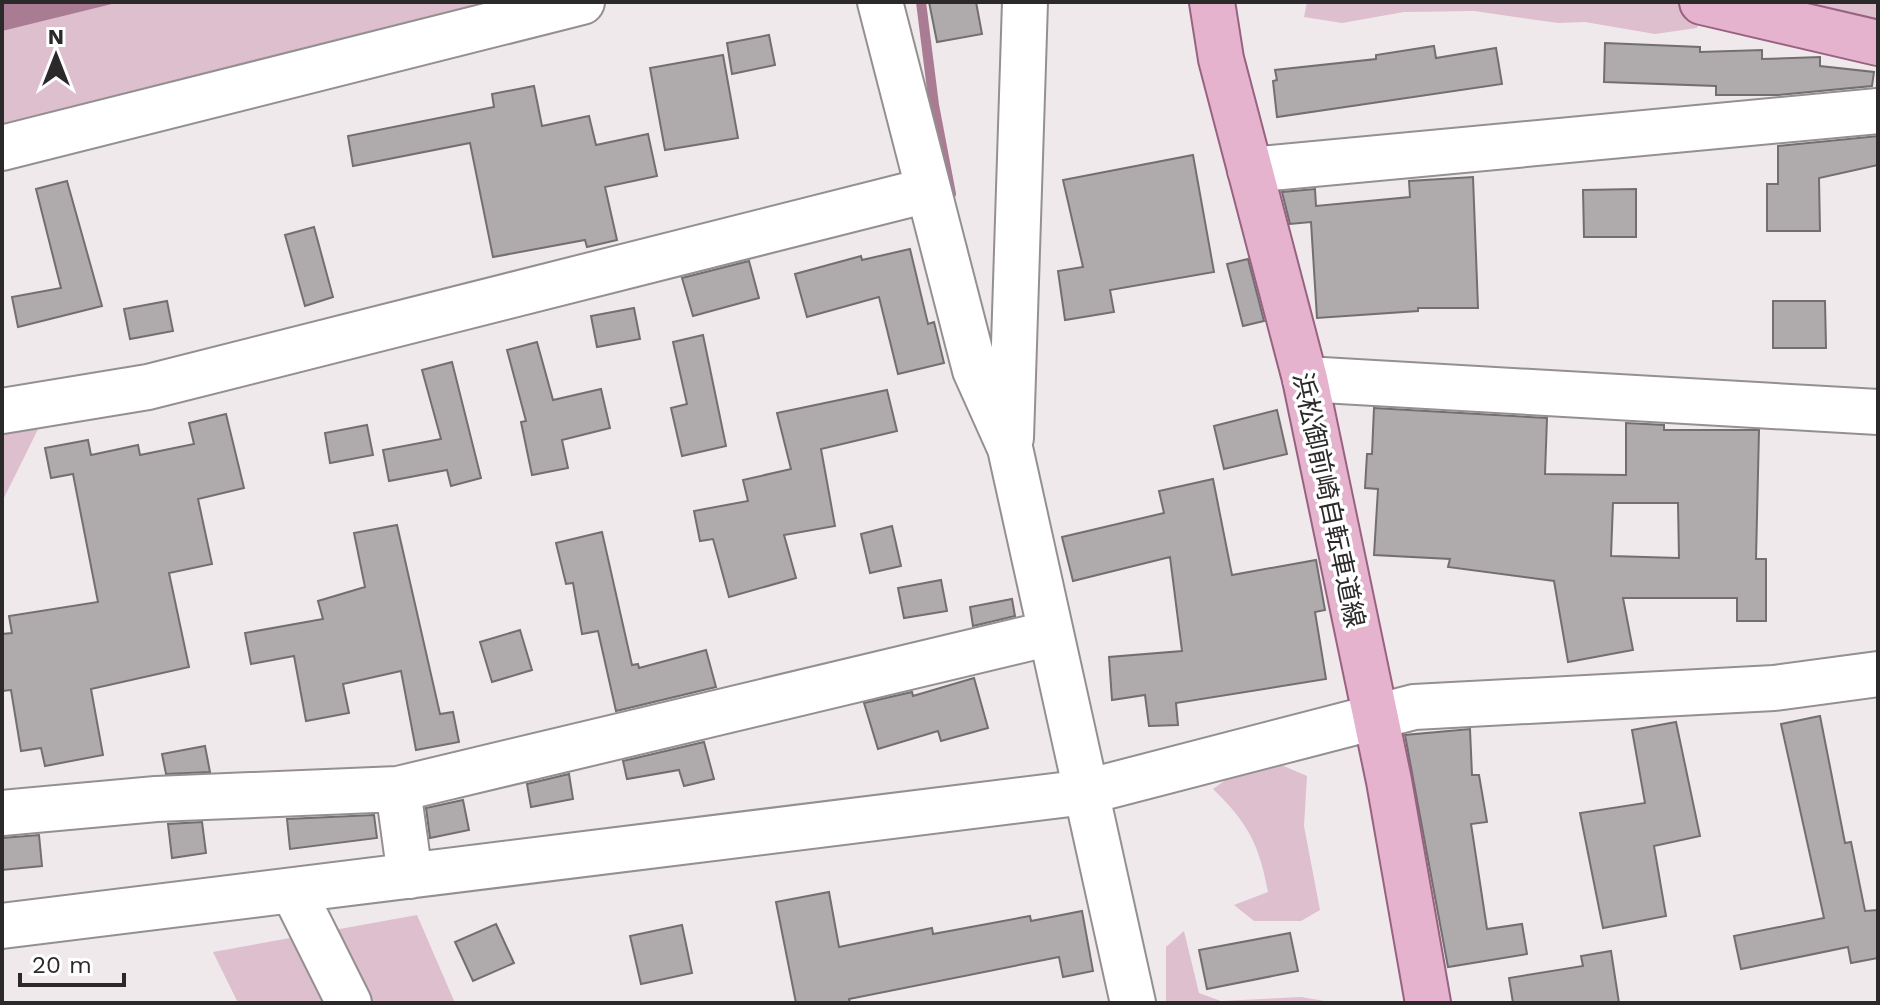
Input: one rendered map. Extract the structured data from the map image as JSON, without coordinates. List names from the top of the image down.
{
  "streets": {
    "main road": ["浜松御前崎自転車道線"]
  },
  "scale_bar": "20 m",
  "north": "top"
}
